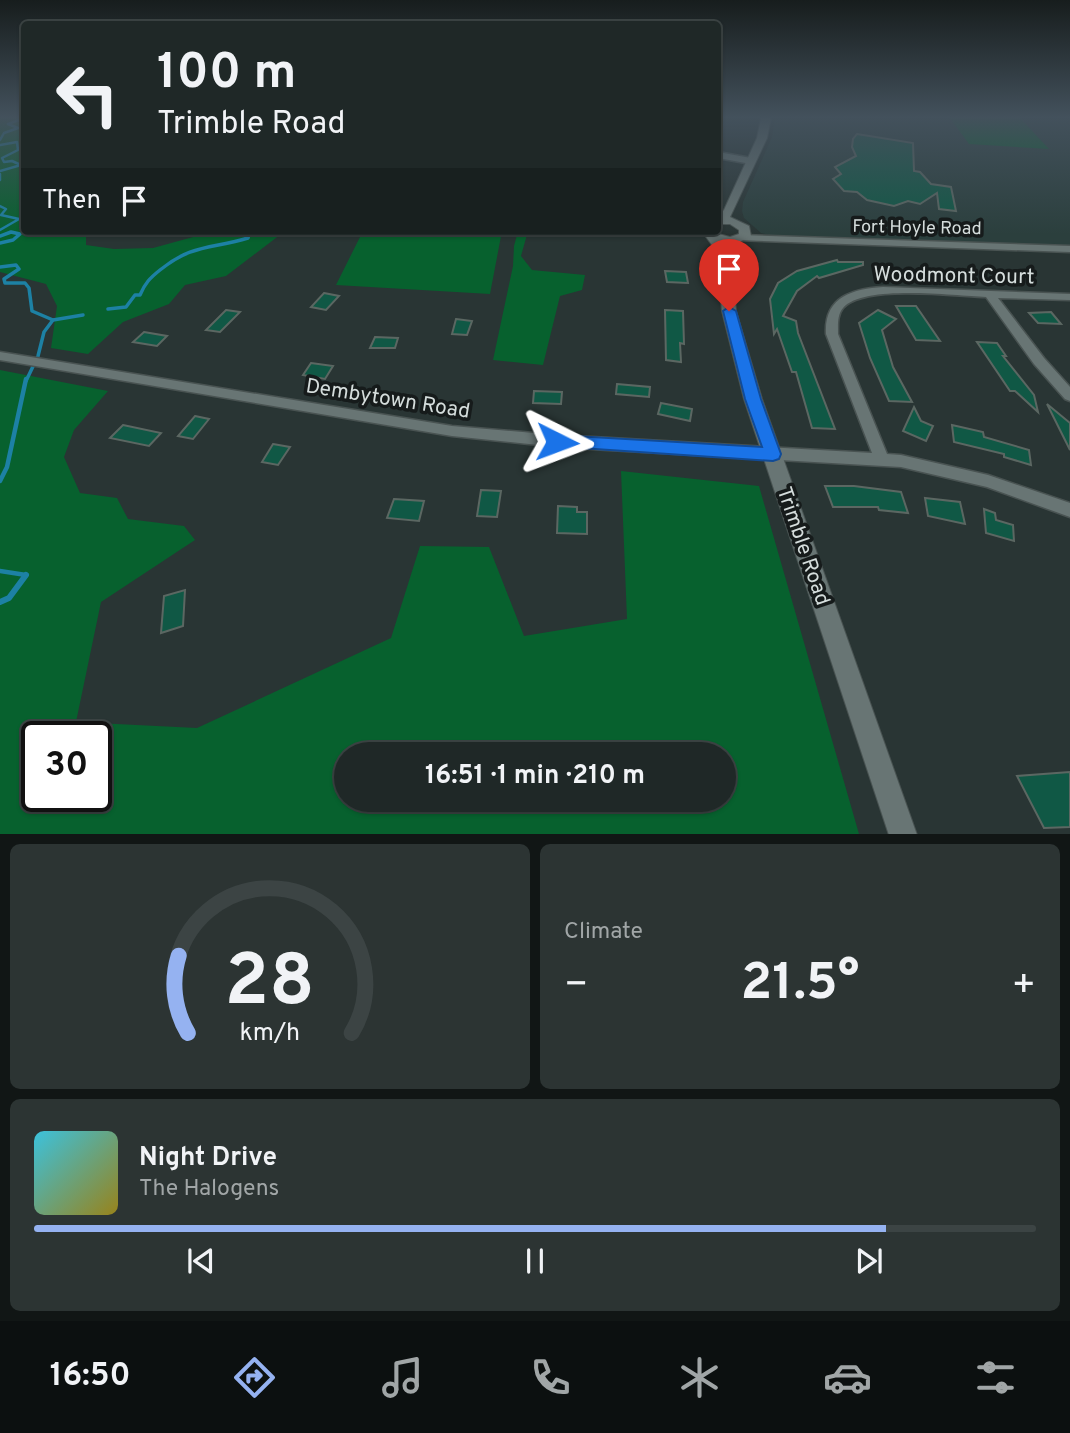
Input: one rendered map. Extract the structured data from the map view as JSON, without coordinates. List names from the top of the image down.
{
  "streets": {
    "street": [
      "Fort Hoyle Road",
      "Woodmont Court",
      "Dembytown Road",
      "Trimble Road"
    ]
  },
  "crossings": [
    ["Fort Hoyle Road", "Trimble Road"],
    ["Woodmont Court", "Dembytown Road"],
    ["Dembytown Road", "Trimble Road"]
  ],
  "page": {
    "turn": ["100 m", "Trimble Road"],
    "then": "Then",
    "limit": "30",
    "trip": "16:51 · 1 min · 210 m",
    "tile": "Climate",
    "heat": ["−", "21.5°", "+"],
    "song": ["Night Drive", "The Halogens"],
    "tabs": "16:50",
    "gauge": ["28", "km/h"]
  }
}
